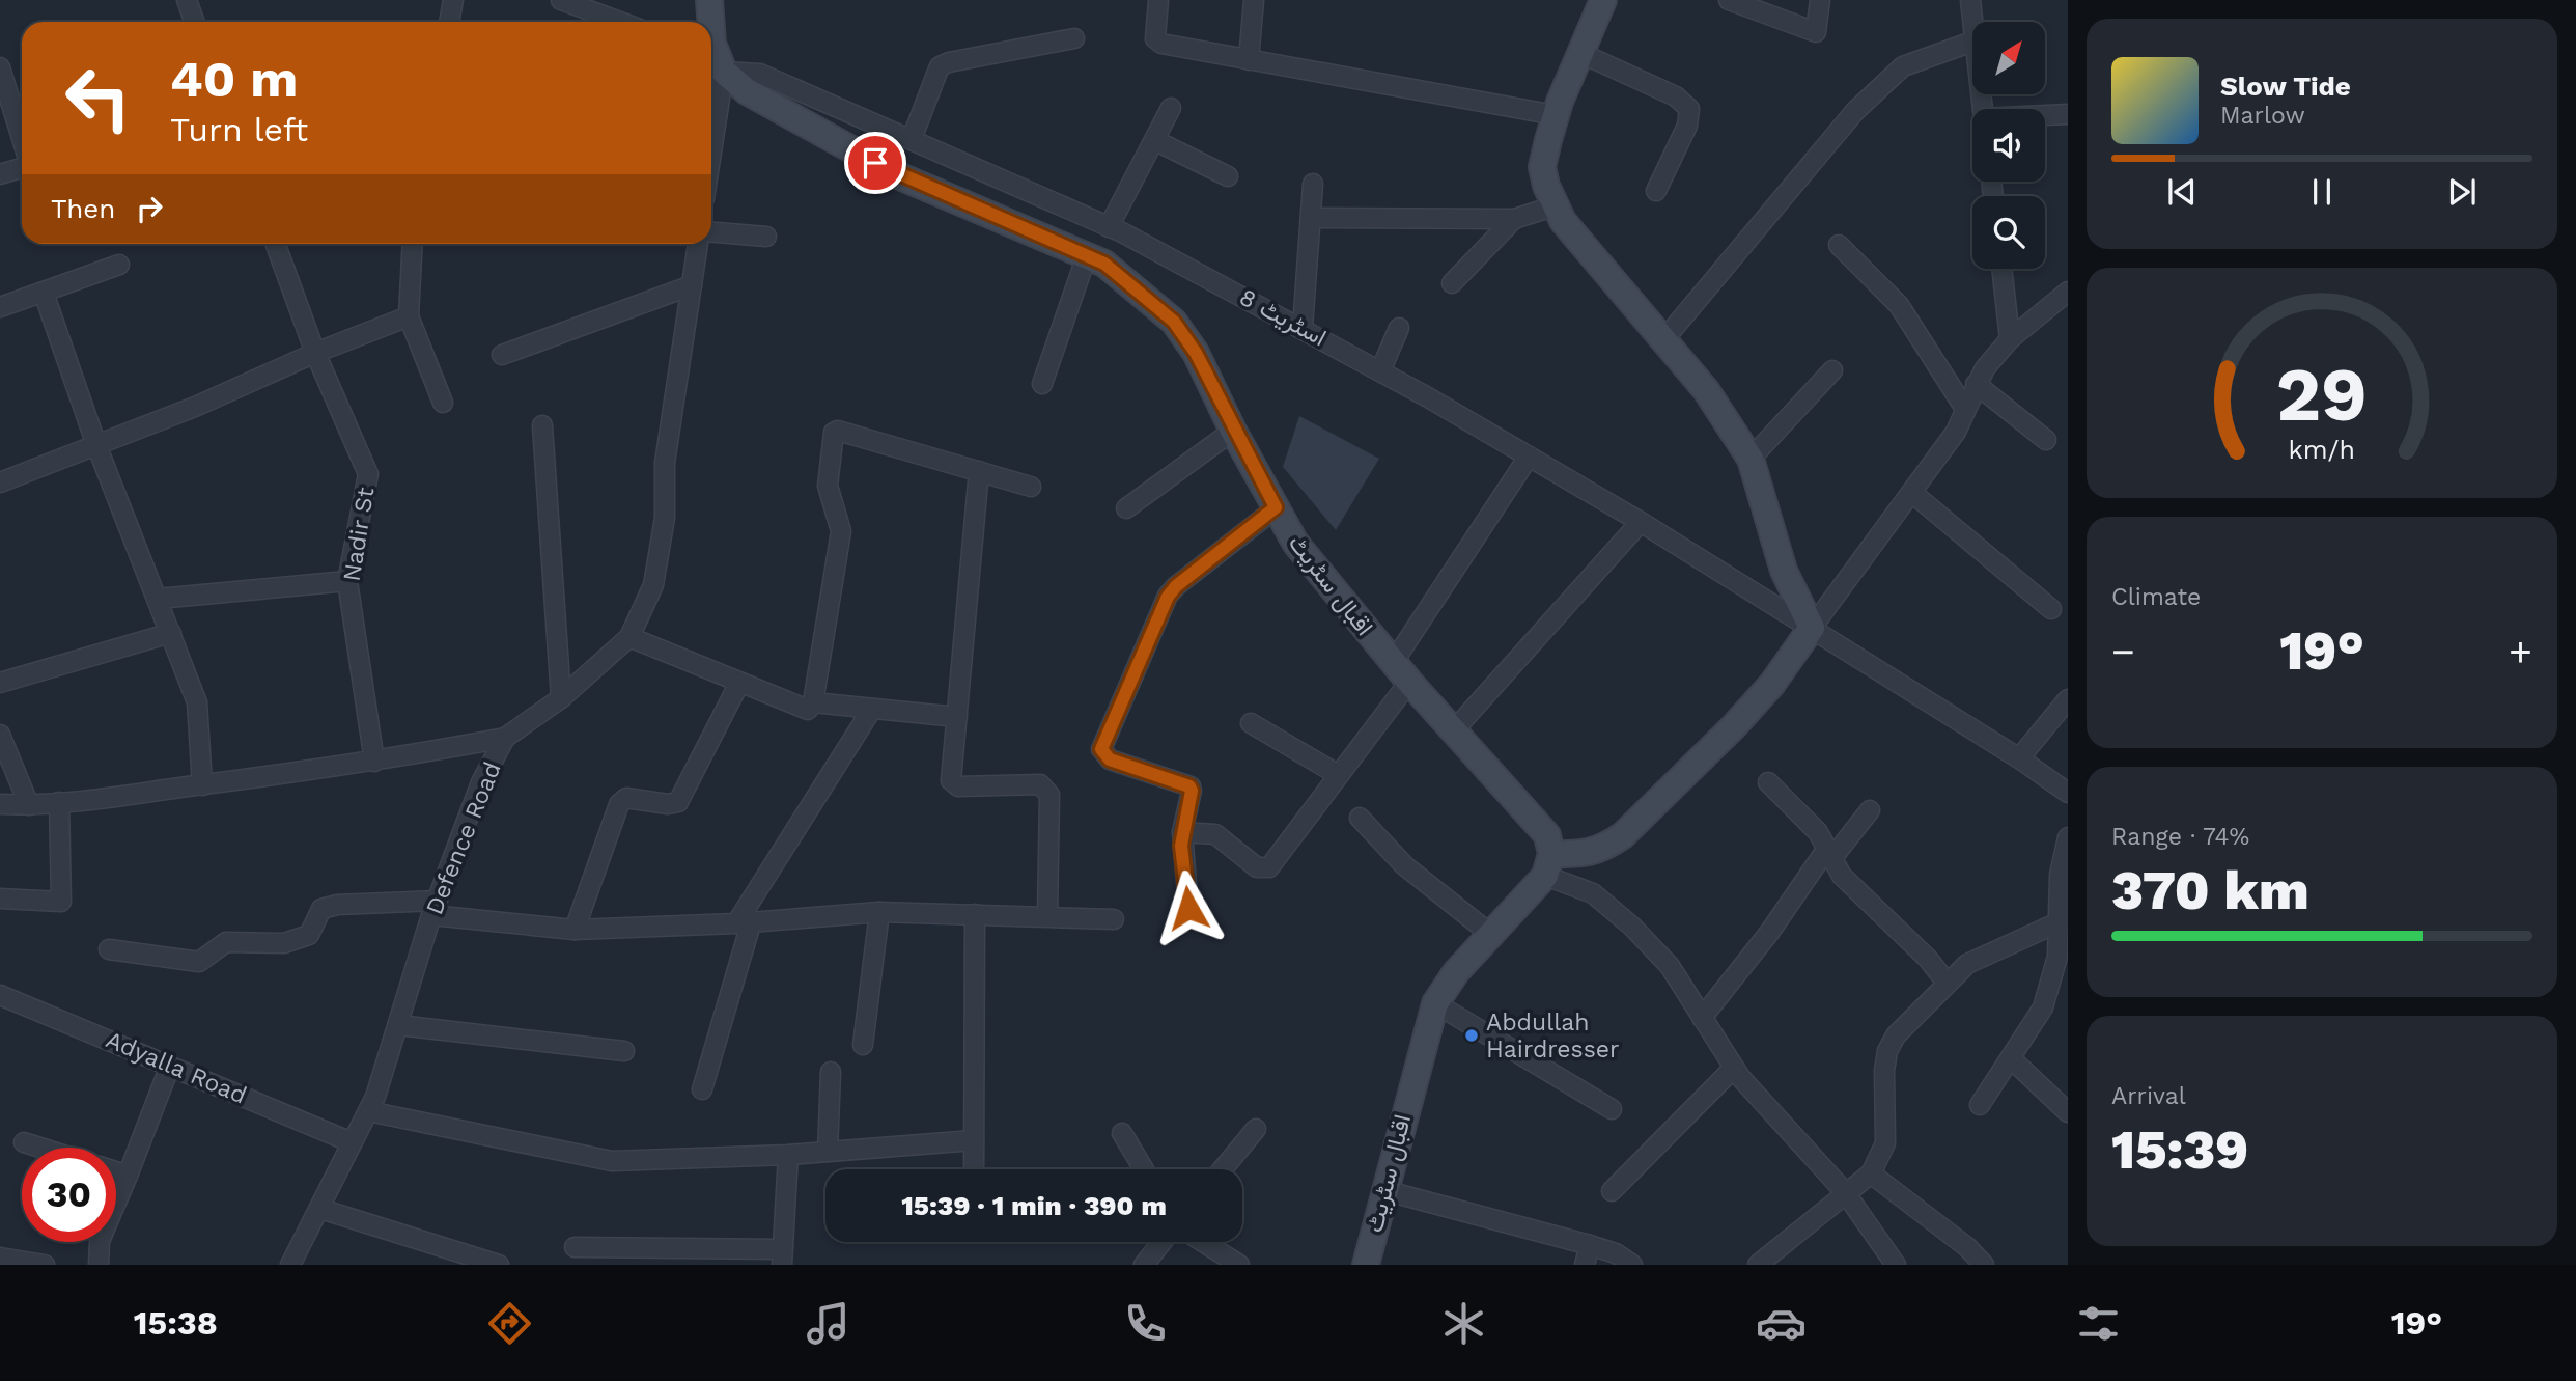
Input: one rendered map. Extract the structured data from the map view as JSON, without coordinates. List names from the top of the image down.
{
  "streets": {
    "street": [
      "اسٹریٹ 8",
      "Nadir St",
      "اقبال سٹریٹ",
      "Defence Road",
      "Adyalla Road"
    ]
  },
  "crossings": [
    ["اسٹریٹ 8", "اقبال سٹریٹ"],
    ["Defence Road", "Adyalla Road"]
  ],
  "places": ["Abdullah Hairdresser"],
  "north": "top right",
  "page": {
    "turn": ["40 m", "Turn left"],
    "song": ["Slow Tide", "Marlow"],
    "then": "Then",
    "tile": [
      "Climate",
      ["Range · 74%", "370 km"],
      ["Arrival", "15:39"]
    ],
    "heat": ["−", "19°", "+"],
    "limit": "30",
    "trip": "15:39 · 1 min · 390 m",
    "tabs": ["15:38", "19°"],
    "gauge": ["29", "km/h"]
  }
}
